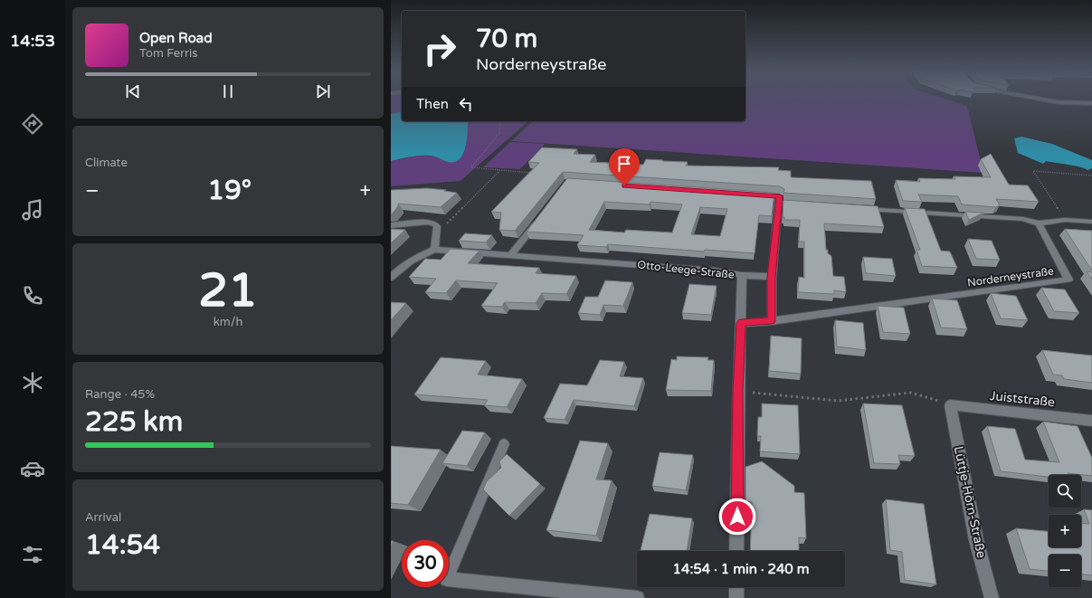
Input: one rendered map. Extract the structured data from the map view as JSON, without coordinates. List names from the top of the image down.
{
  "streets": {
    "street": [
      "Otto-Leege-Straße",
      "Norderneystraße",
      "Juiststraße",
      "Lüttje-Hörn-Straße"
    ]
  },
  "crossings": [
    ["Otto-Leege-Straße", "Norderneystraße"],
    ["Juiststraße", "Lüttje-Hörn-Straße"]
  ],
  "page": {
    "tabs": "14:53",
    "turn": ["70 m", "Norderneystraße"],
    "song": ["Open Road", "Tom Ferris"],
    "then": "Then",
    "tile": [
      "Climate",
      ["21", "km/h"],
      ["Range · 45%", "225 km"],
      ["Arrival", "14:54"]
    ],
    "heat": ["−", "19°", "+"],
    "map_buttons": ["+", "−"],
    "limit": "30",
    "trip": "14:54 · 1 min · 240 m"
  }
}
